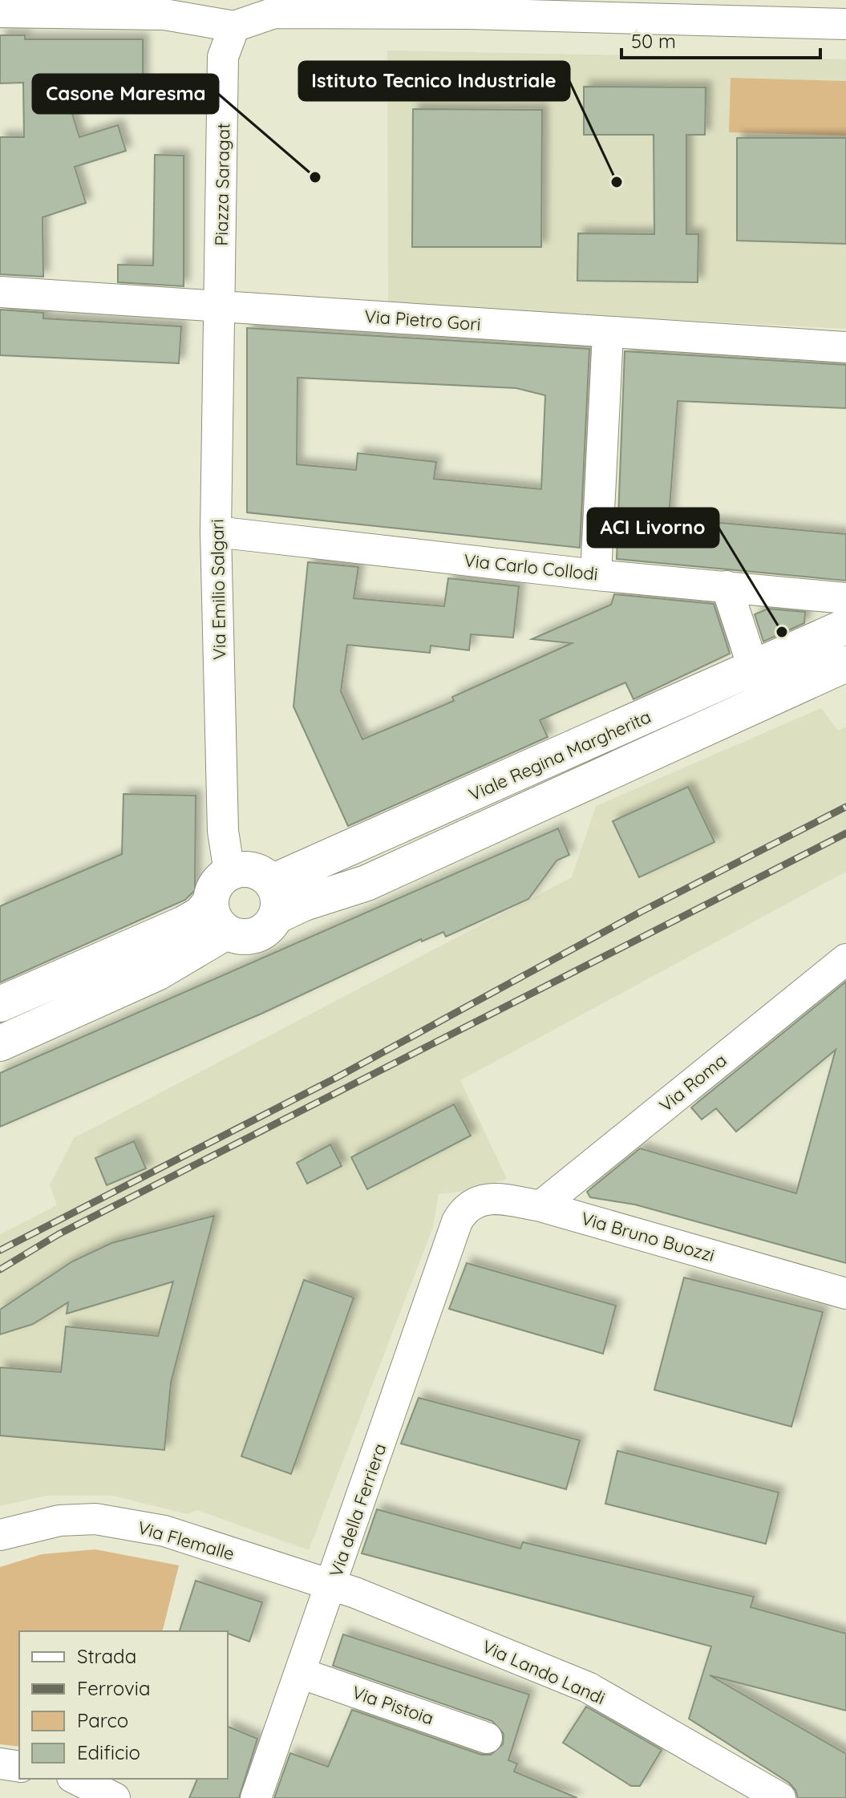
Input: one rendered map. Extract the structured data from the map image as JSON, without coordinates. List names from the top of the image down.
{
  "streets": {
    "street": [
      "Piazza Saragat",
      "Via Pietro Gori",
      "Via Carlo Collodi",
      "Via Emilio Salgari",
      "Viale Regina Margherita",
      "Via Roma",
      "Via Bruno Buozzi",
      "Via della Ferriera",
      "Via Flemalle",
      "Via Lando Landi",
      "Via Pistoia"
    ]
  },
  "crossings": [
    ["Piazza Saragat", "Via Pietro Gori"],
    ["Piazza Saragat", "Via Emilio Salgari"],
    ["Via Pietro Gori", "Via Emilio Salgari"],
    ["Via Carlo Collodi", "Via Emilio Salgari"],
    ["Via Emilio Salgari", "Viale Regina Margherita"],
    ["Via Roma", "Via Bruno Buozzi"],
    ["Via Bruno Buozzi", "Via della Ferriera"],
    ["Via della Ferriera", "Via Flemalle"],
    ["Via della Ferriera", "Via Lando Landi"],
    ["Via della Ferriera", "Via Pistoia"],
    ["Via Flemalle", "Via Lando Landi"]
  ],
  "places": ["Casone Maresma", "Istituto Tecnico Industriale", "ACI Livorno"],
  "legend": [
    "Strada",
    "Ferrovia",
    "Parco",
    "Edificio"
  ],
  "scale_bar": "50 m"
}
